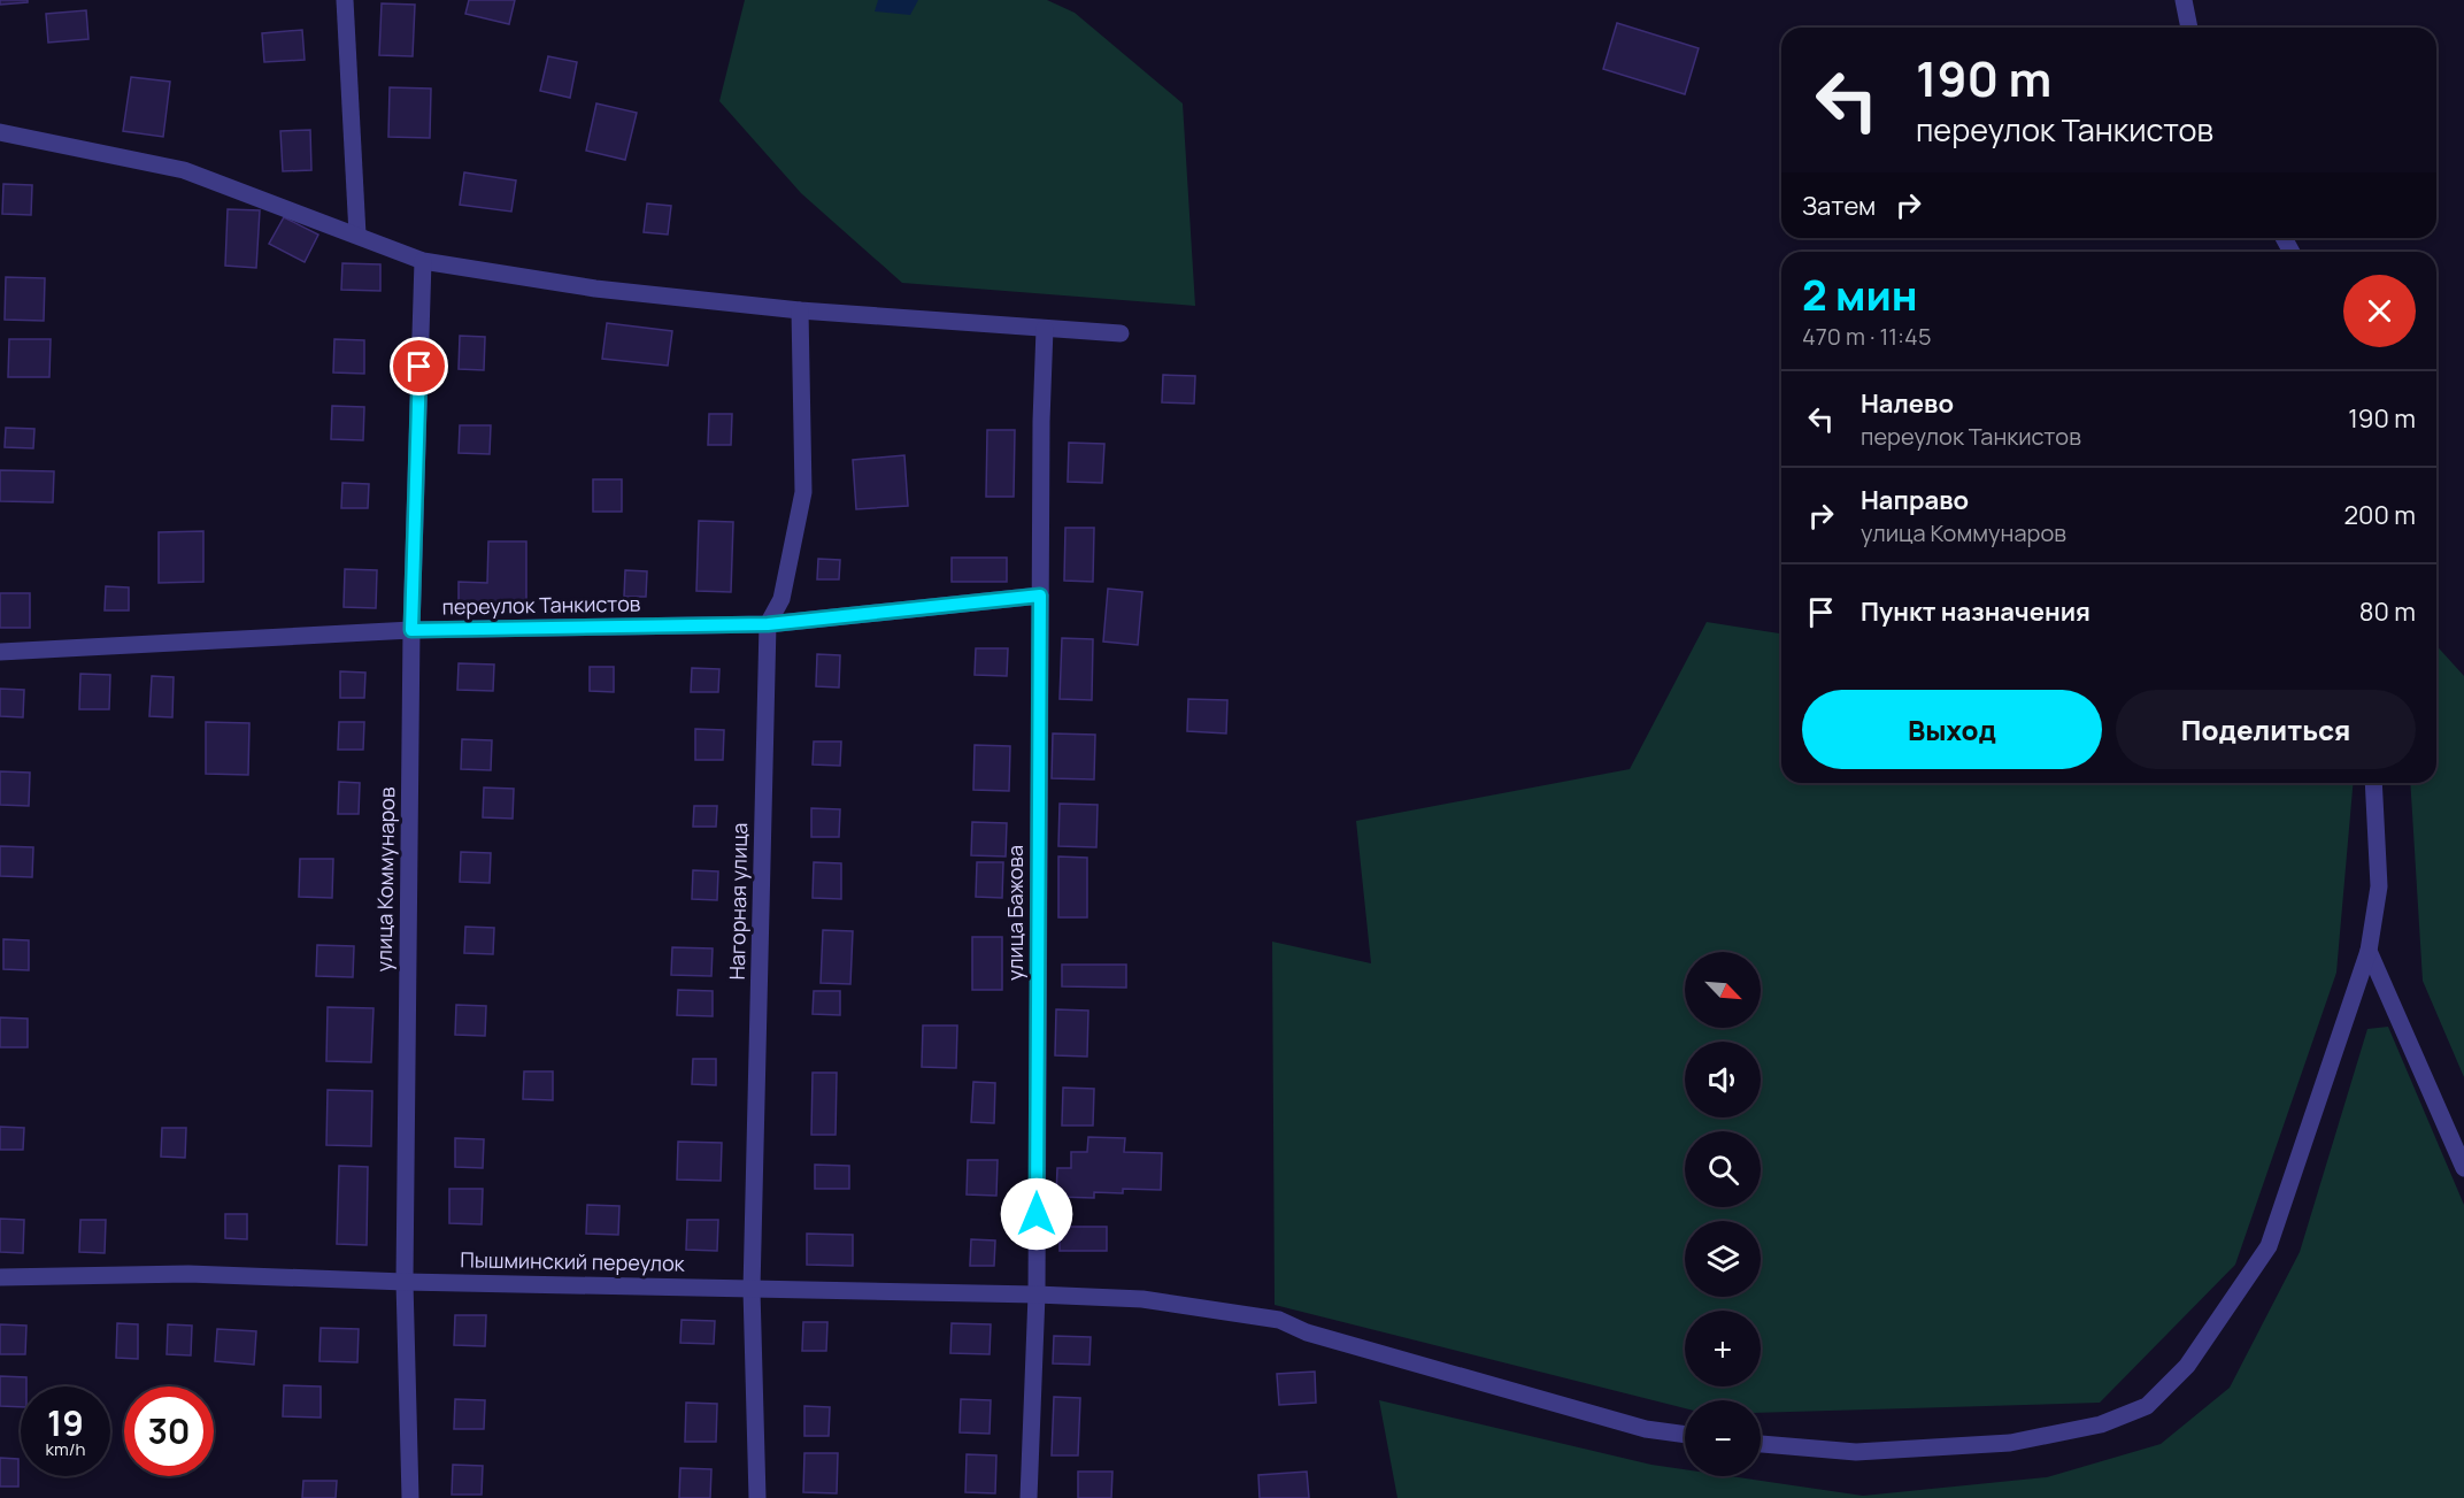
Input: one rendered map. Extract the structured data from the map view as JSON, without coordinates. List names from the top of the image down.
{
  "streets": {
    "street": [
      "переулок Танкистов",
      "улица Коммунаров",
      "Нагорная улица",
      "улица Бажова",
      "Пышминский переулок"
    ]
  },
  "crossings": [
    ["переулок Танкистов", "улица Коммунаров"],
    ["переулок Танкистов", "Нагорная улица"],
    ["переулок Танкистов", "улица Бажова"],
    ["улица Коммунаров", "Пышминский переулок"],
    ["Нагорная улица", "Пышминский переулок"],
    ["улица Бажова", "Пышминский переулок"]
  ],
  "north": "bottom right",
  "page": {
    "turn": ["190 m", "переулок Танкистов"],
    "then": "Затем",
    "heading": ["2 мин", "470 m · 11:45"],
    "list": [
      {
        "name": "Налево",
        "note": "переулок Танкистов",
        "value": "190 m"
      },
      {
        "name": "Направо",
        "note": "улица Коммунаров",
        "value": "200 m"
      },
      {
        "name": "Пункт назначения",
        "value": "80 m"
      }
    ],
    "buttons": ["Выход", "Поделиться"],
    "map_buttons": ["+", "−"],
    "speed": "19 km/h",
    "limit": "30"
  }
}
